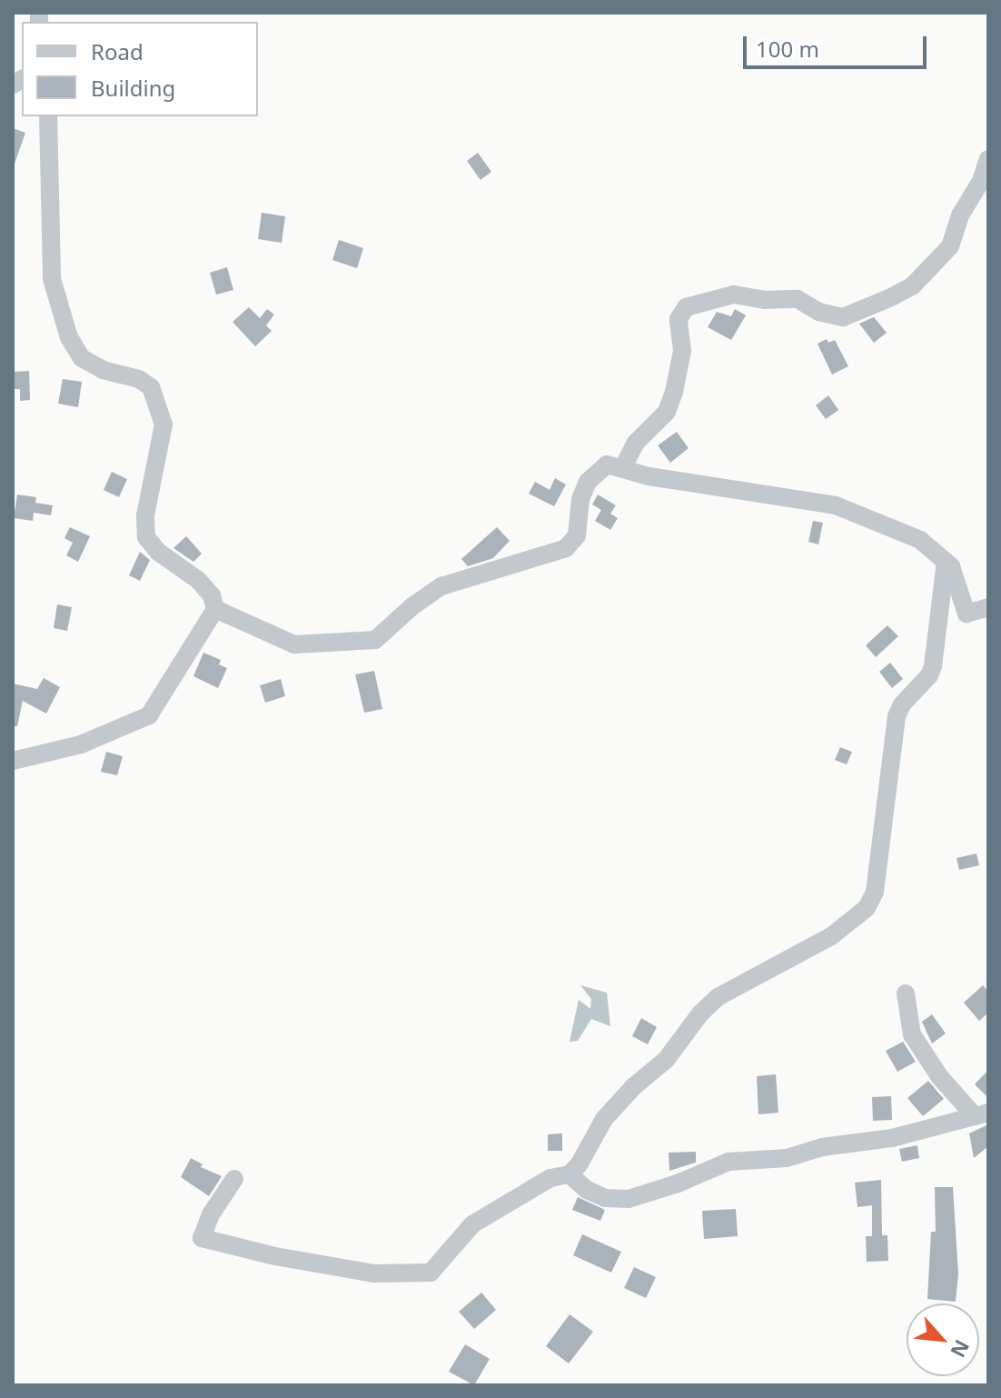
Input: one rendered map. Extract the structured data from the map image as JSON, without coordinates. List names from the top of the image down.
{
  "legend": ["Road", "Building"],
  "scale_bar": "100 m",
  "north": "bottom right"
}
